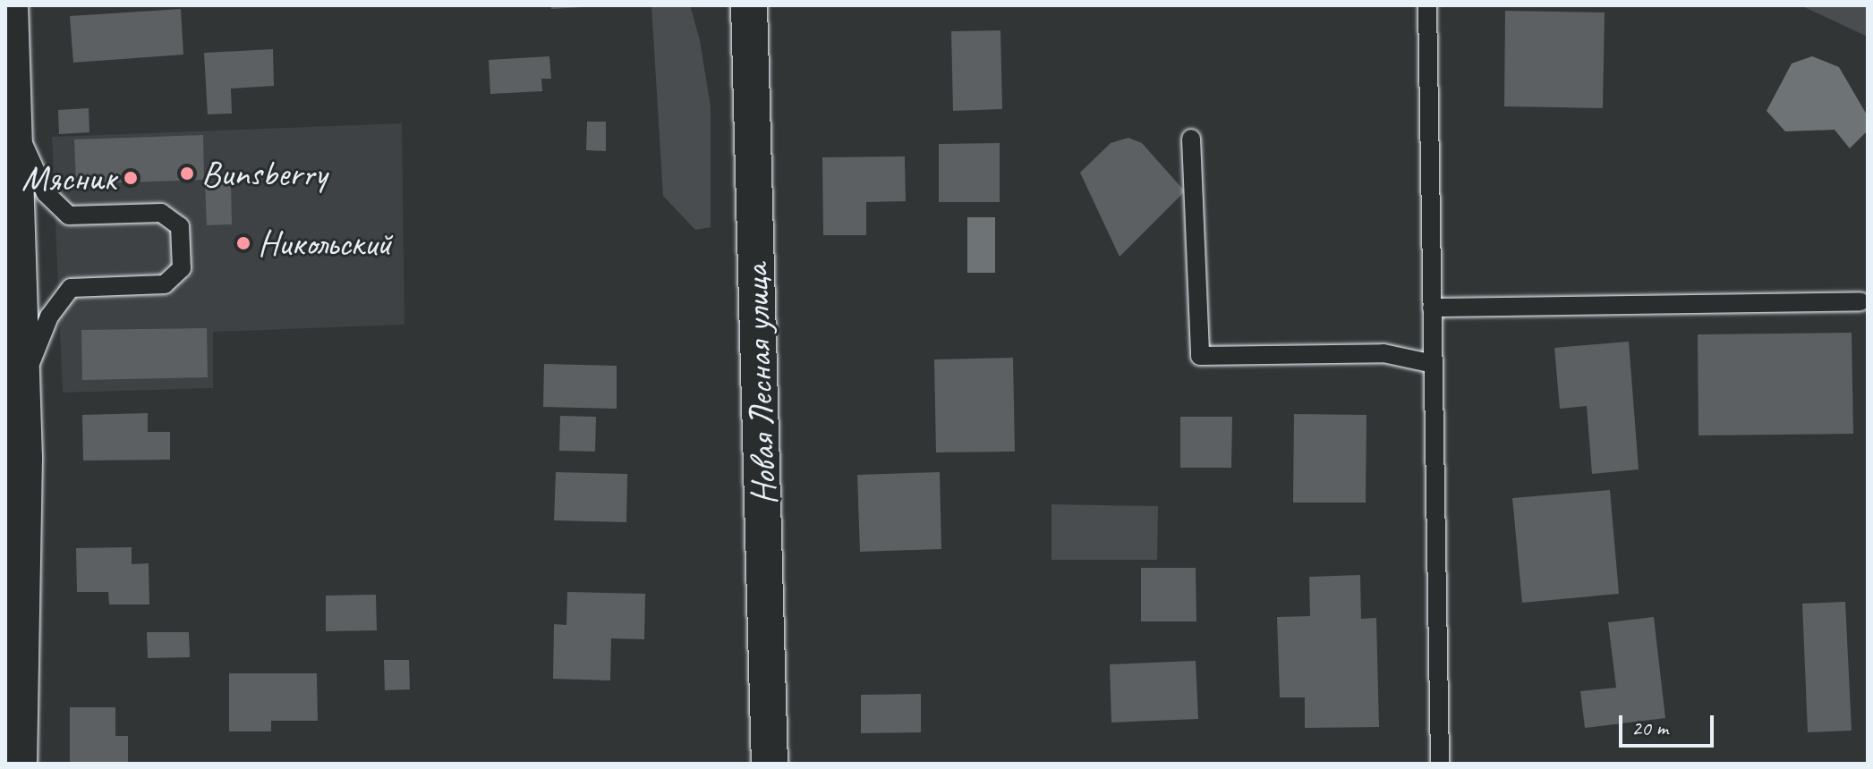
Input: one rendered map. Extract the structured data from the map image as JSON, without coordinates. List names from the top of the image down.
{
  "streets": {
    "street": ["Новая Лесная улица"]
  },
  "places": ["Bunsberry", "Мясник", "Никольский"],
  "scale_bar": "20 m"
}
